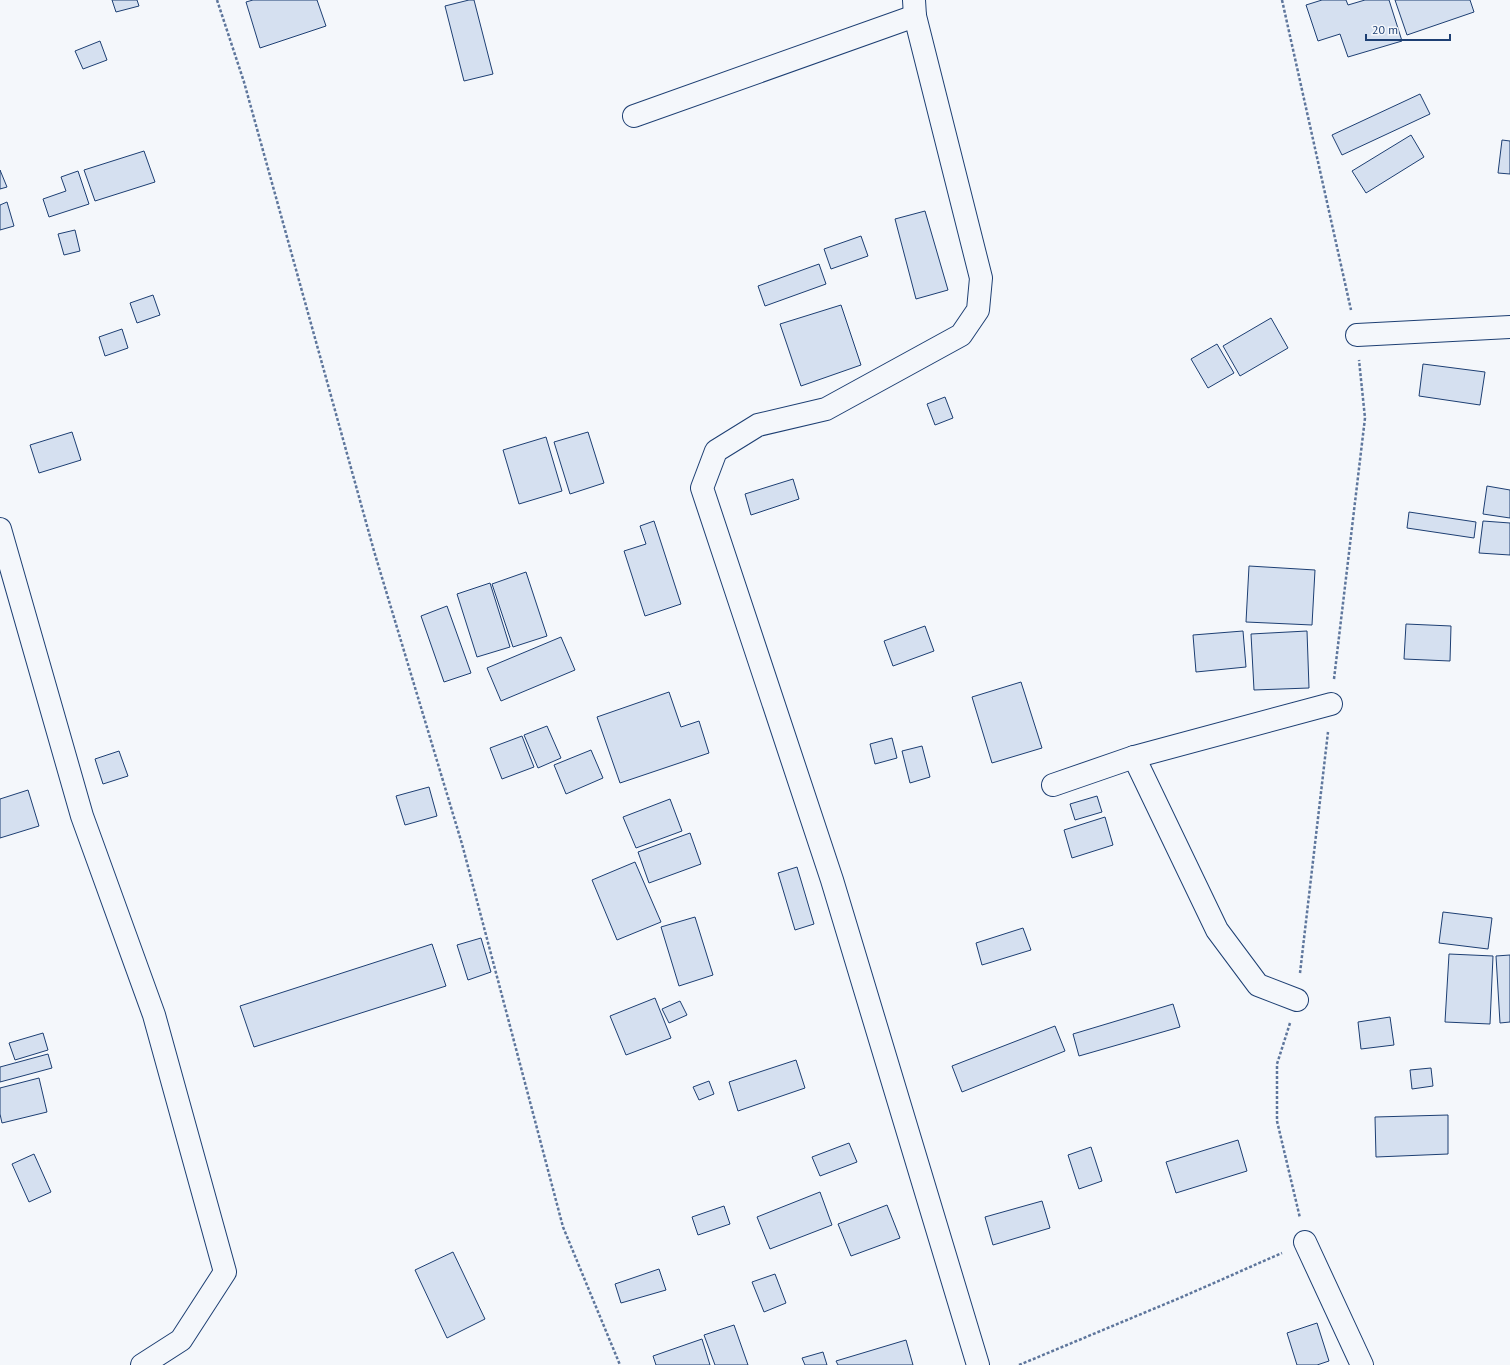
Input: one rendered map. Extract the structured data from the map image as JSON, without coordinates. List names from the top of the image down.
{
  "scale_bar": "20 m"
}
